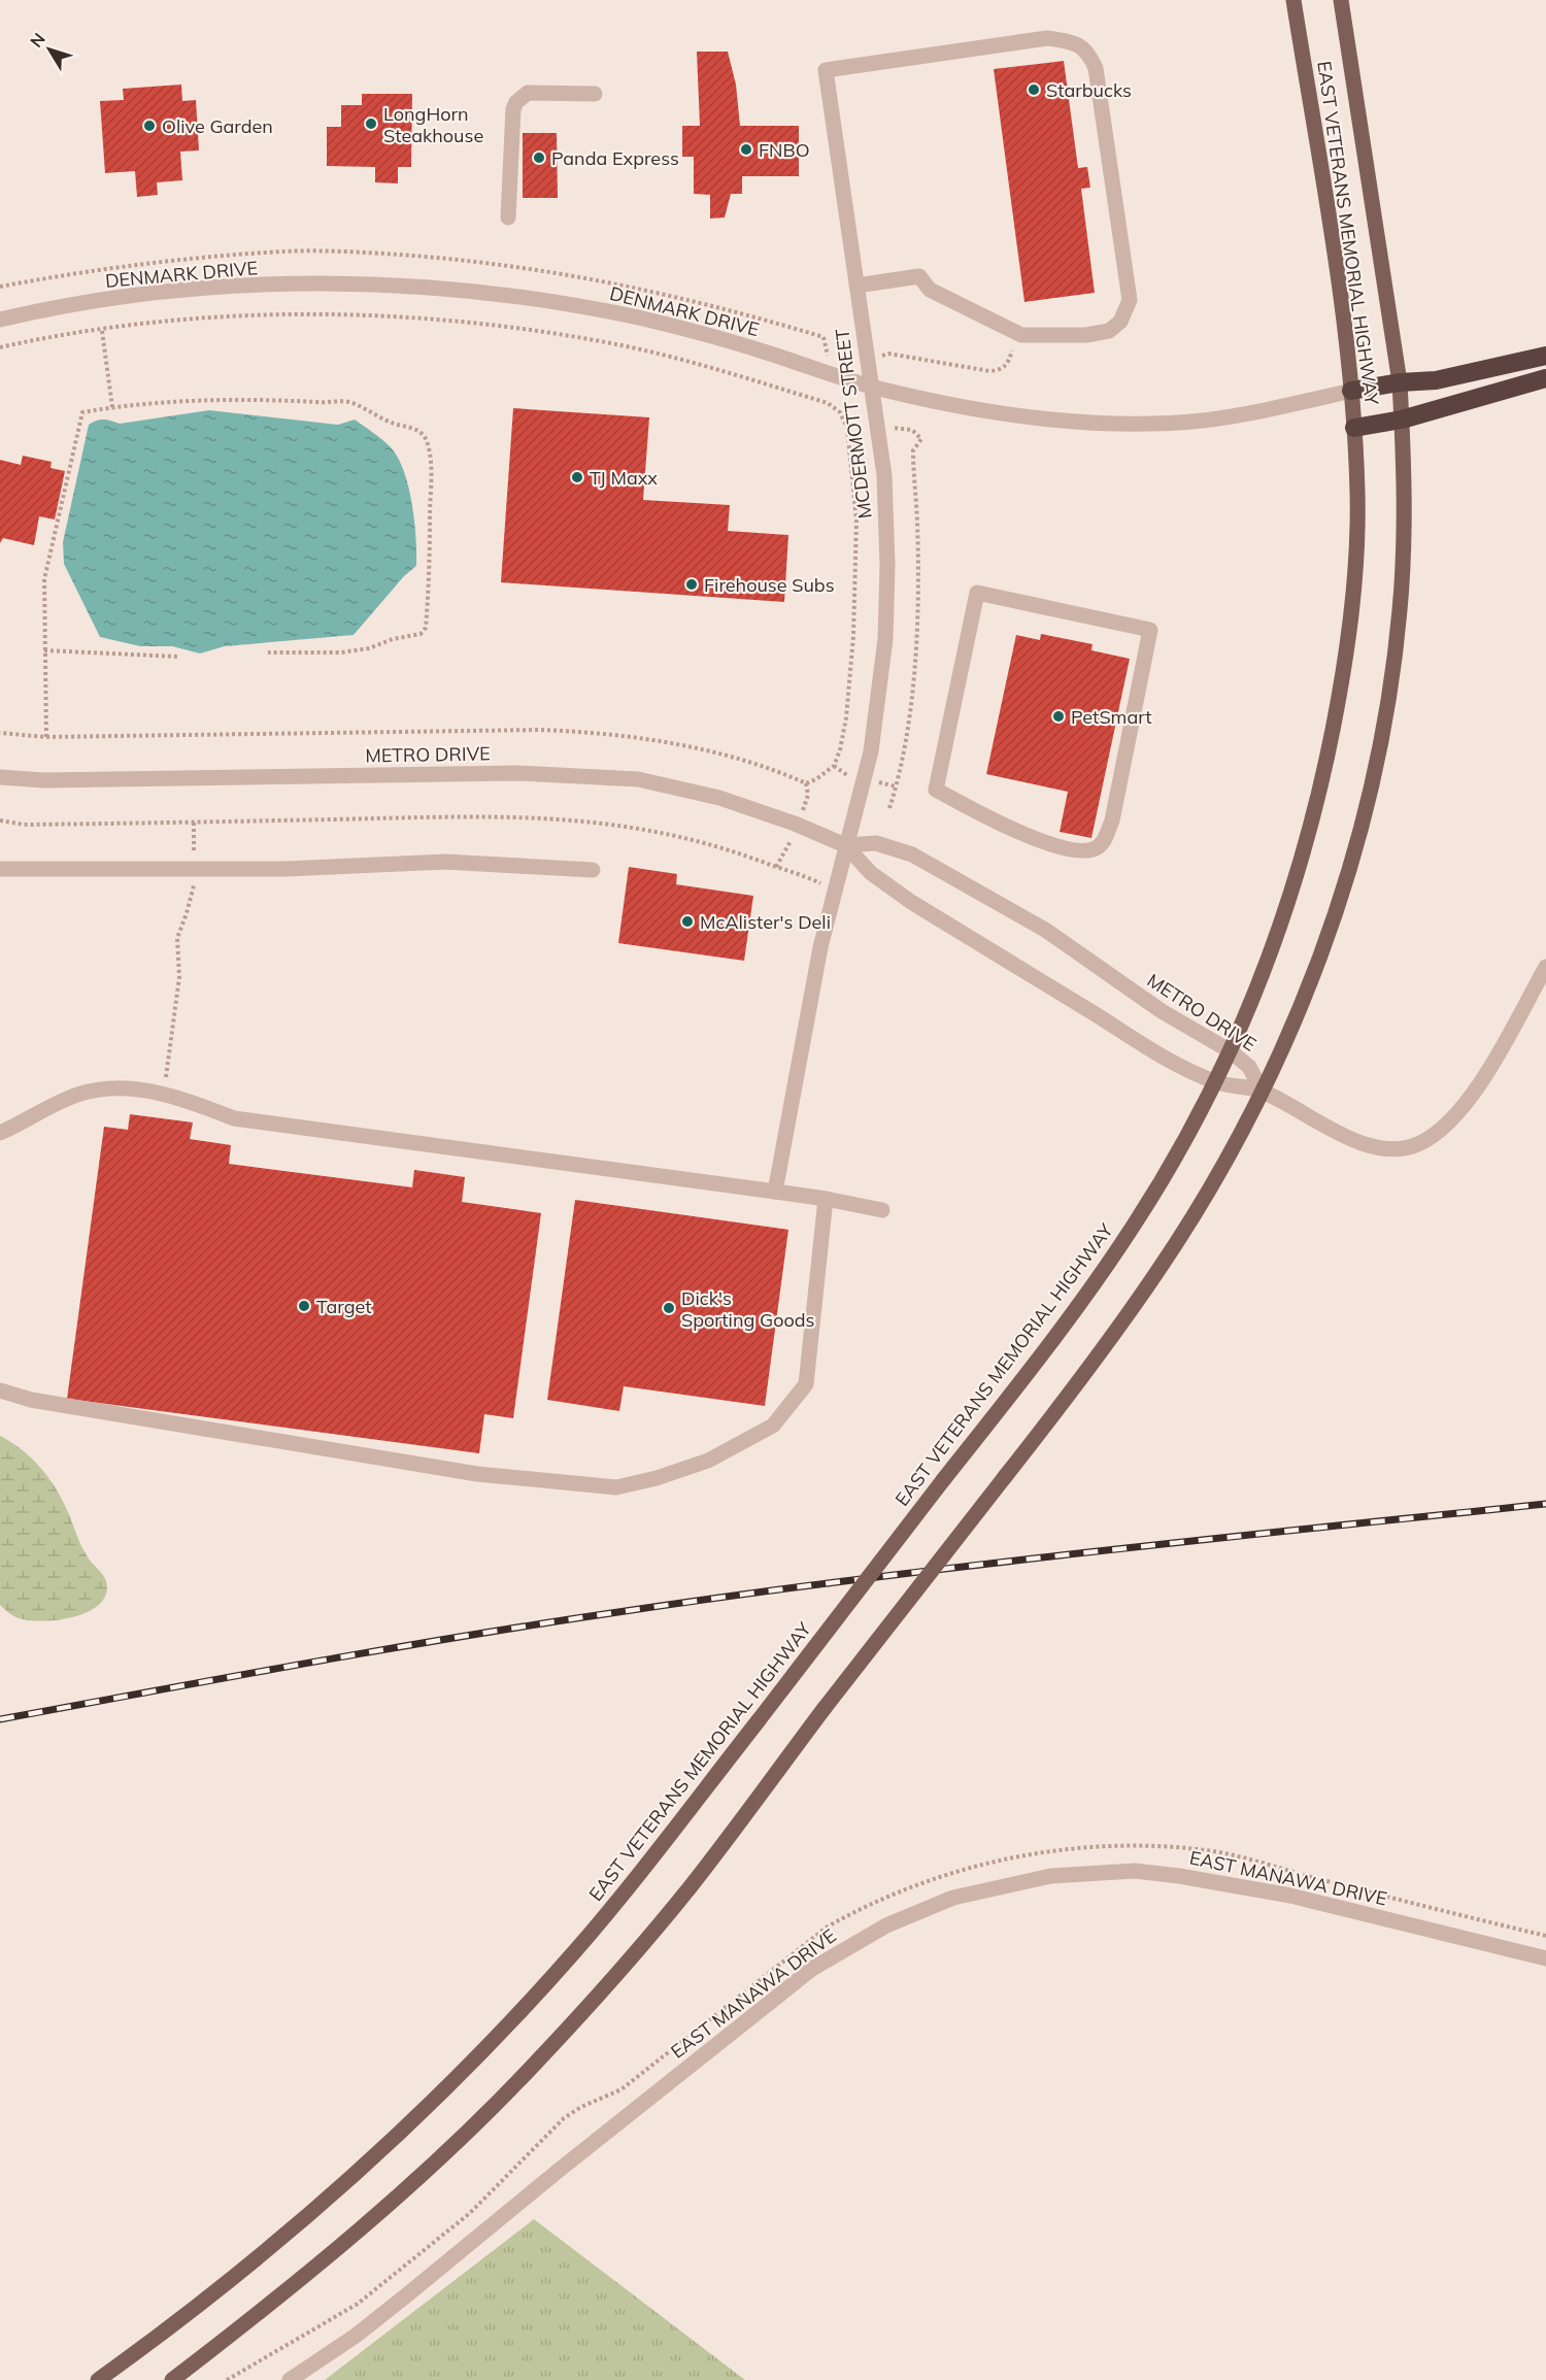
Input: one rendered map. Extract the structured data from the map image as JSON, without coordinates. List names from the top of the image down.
{
  "streets": {
    "main road": ["EAST VETERANS MEMORIAL HIGHWAY"],
    "street": [
      "DENMARK DRIVE",
      "MCDERMOTT STREET",
      "METRO DRIVE",
      "EAST MANAWA DRIVE"
    ]
  },
  "crossings": [
    ["EAST VETERANS MEMORIAL HIGHWAY", "DENMARK DRIVE"],
    ["EAST VETERANS MEMORIAL HIGHWAY", "METRO DRIVE"],
    ["DENMARK DRIVE", "MCDERMOTT STREET"],
    ["MCDERMOTT STREET", "METRO DRIVE"]
  ],
  "places": [
    "Starbucks",
    "LongHorn Steakhouse",
    "Olive Garden",
    "FNBO",
    "Panda Express",
    "TJ Maxx",
    "Firehouse Subs",
    "PetSmart",
    "McAlister's Deli",
    "Target",
    "Dick's Sporting Goods"
  ],
  "north": "top left"
}
